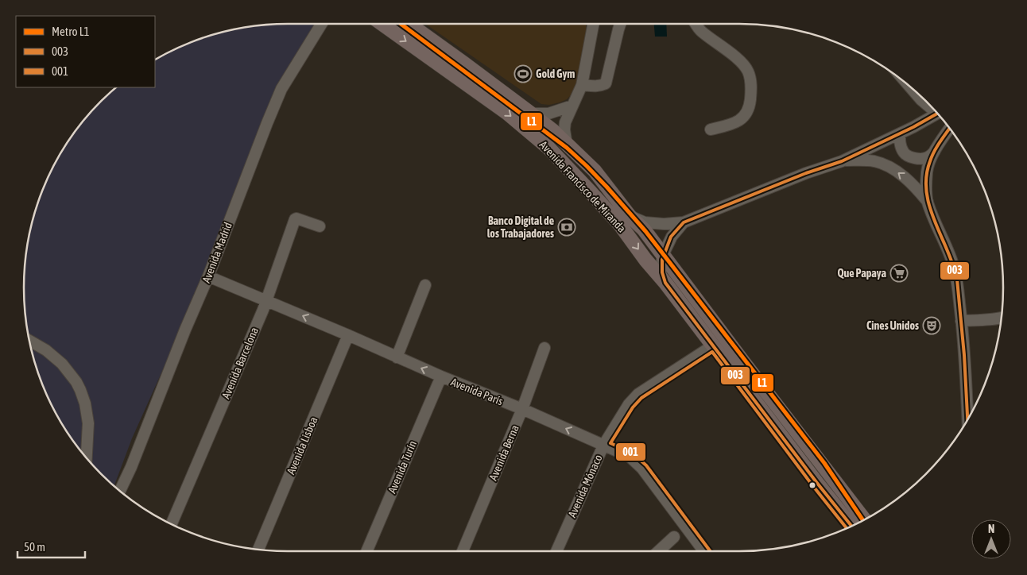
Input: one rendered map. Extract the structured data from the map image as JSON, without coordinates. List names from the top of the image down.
{
  "streets": {
    "main road": ["Avenida Francisco de Miranda"],
    "street": [
      "Avenida Madrid",
      "Avenida Barcelona",
      "Avenida París",
      "Avenida Lisboa",
      "Avenida Berna",
      "Avenida Turín",
      "Avenida Mónaco"
    ]
  },
  "crossings": [
    ["Avenida Francisco de Miranda", "Avenida Mónaco"],
    ["Avenida Madrid", "Avenida París"],
    ["Avenida Barcelona", "Avenida París"],
    ["Avenida París", "Avenida Lisboa"],
    ["Avenida París", "Avenida Berna"],
    ["Avenida París", "Avenida Turín"],
    ["Avenida París", "Avenida Mónaco"]
  ],
  "one_way": ["Avenida París"],
  "places": {
    "sports": ["Gold Gym"],
    "bank": ["Banco Digital de los Trabajadores"],
    "supermarket": ["Que Papaya"],
    "theatre": ["Cines Unidos"]
  },
  "lines": ["metro line L1", "transit line 003", "transit line 001"],
  "legend": ["Metro L1", "003", "001"],
  "scale_bar": "50 m",
  "north": "top"
}
